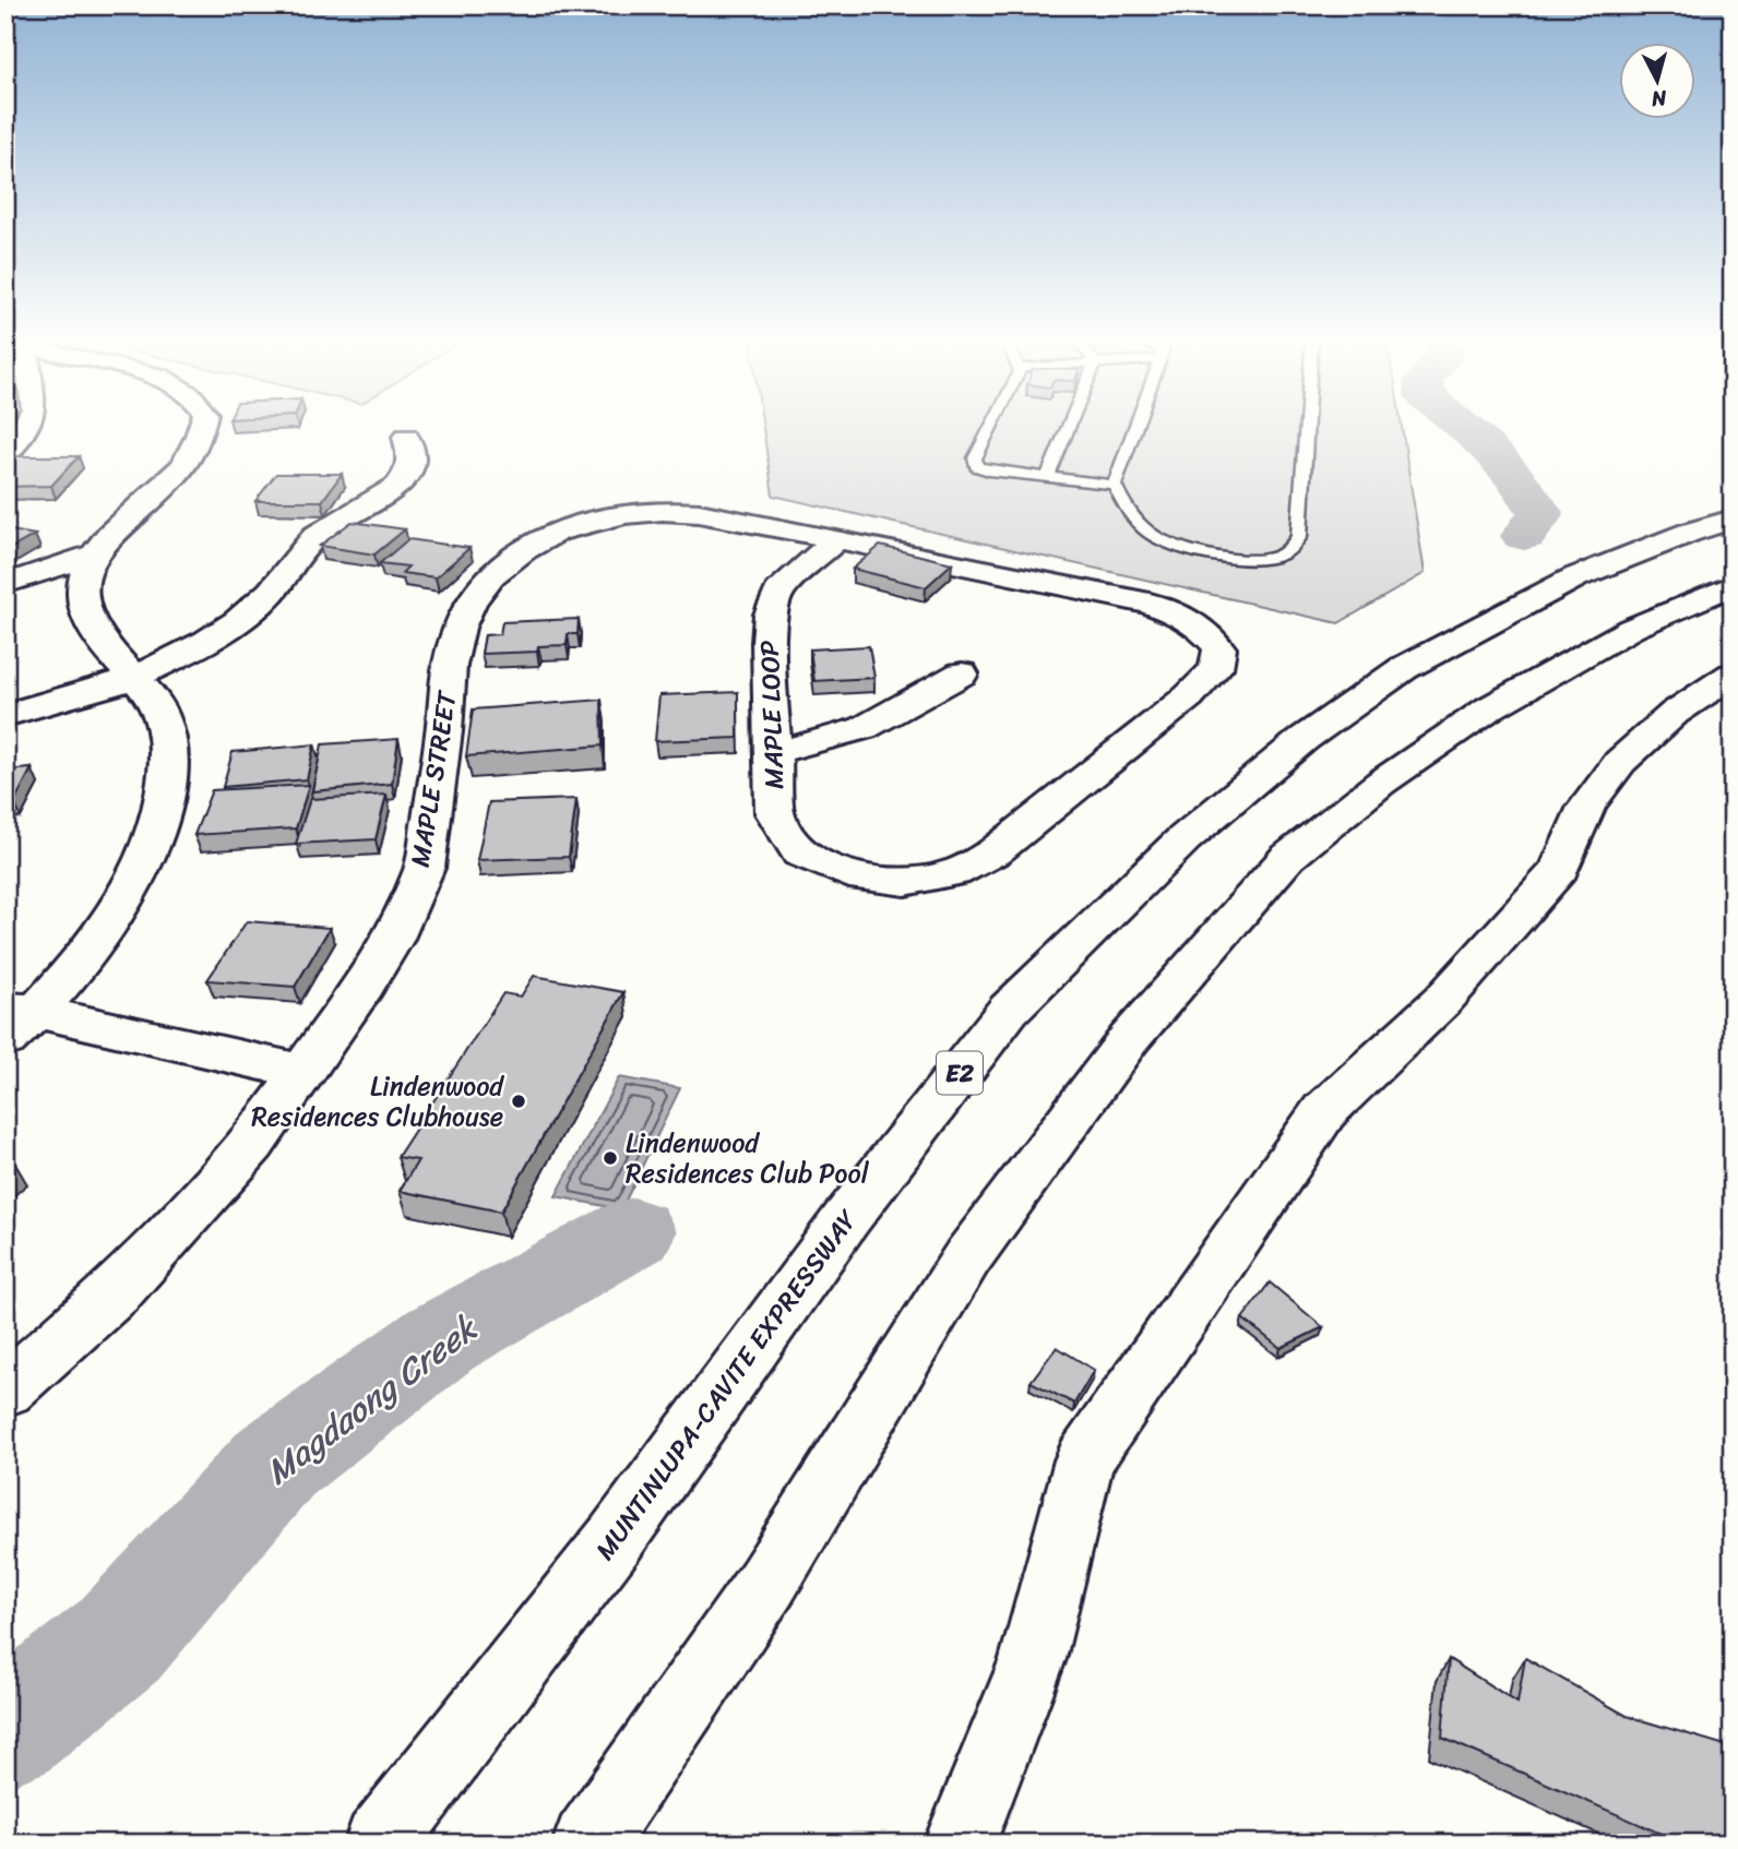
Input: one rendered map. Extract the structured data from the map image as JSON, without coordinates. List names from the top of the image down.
{
  "streets": {
    "main road": [
      "MAPLE LOOP",
      "MAPLE STREET",
      "E2",
      "MUNTINLUPA-CAVITE EXPRESSWAY"
    ]
  },
  "crossings": [
    ["MAPLE LOOP", "MAPLE STREET"]
  ],
  "water": ["Magdaong Creek"],
  "places": ["Lindenwood Residences Clubhouse", "Lindenwood Residences Club Pool"],
  "north": "bottom"
}
